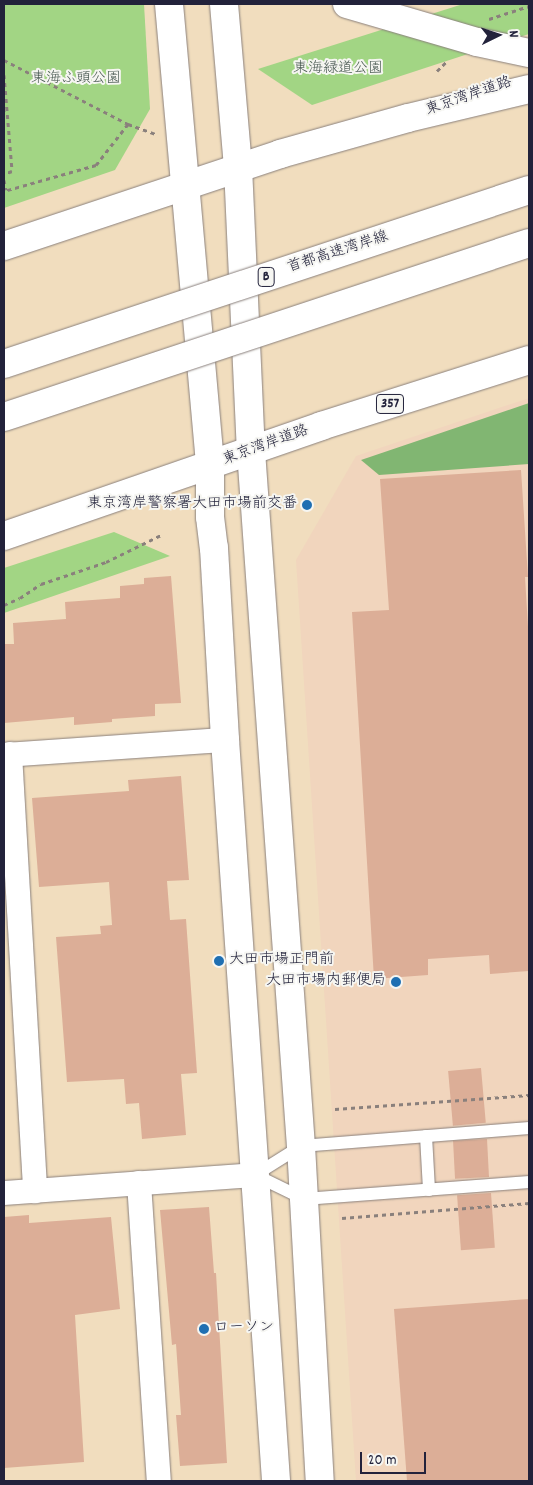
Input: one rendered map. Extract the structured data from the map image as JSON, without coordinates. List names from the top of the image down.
{
  "streets": {
    "main road": [
      "東京湾岸道路",
      "首都高速湾岸線",
      "B",
      "357"
    ]
  },
  "parks": ["東海緑道公園", "東海ふ頭公園"],
  "places": [
    "東京湾岸警察署大田市場前交番",
    "大田市場正門前",
    "大田市場内郵便局",
    "ローソン"
  ],
  "scale_bar": "20 m",
  "north": "right"
}
